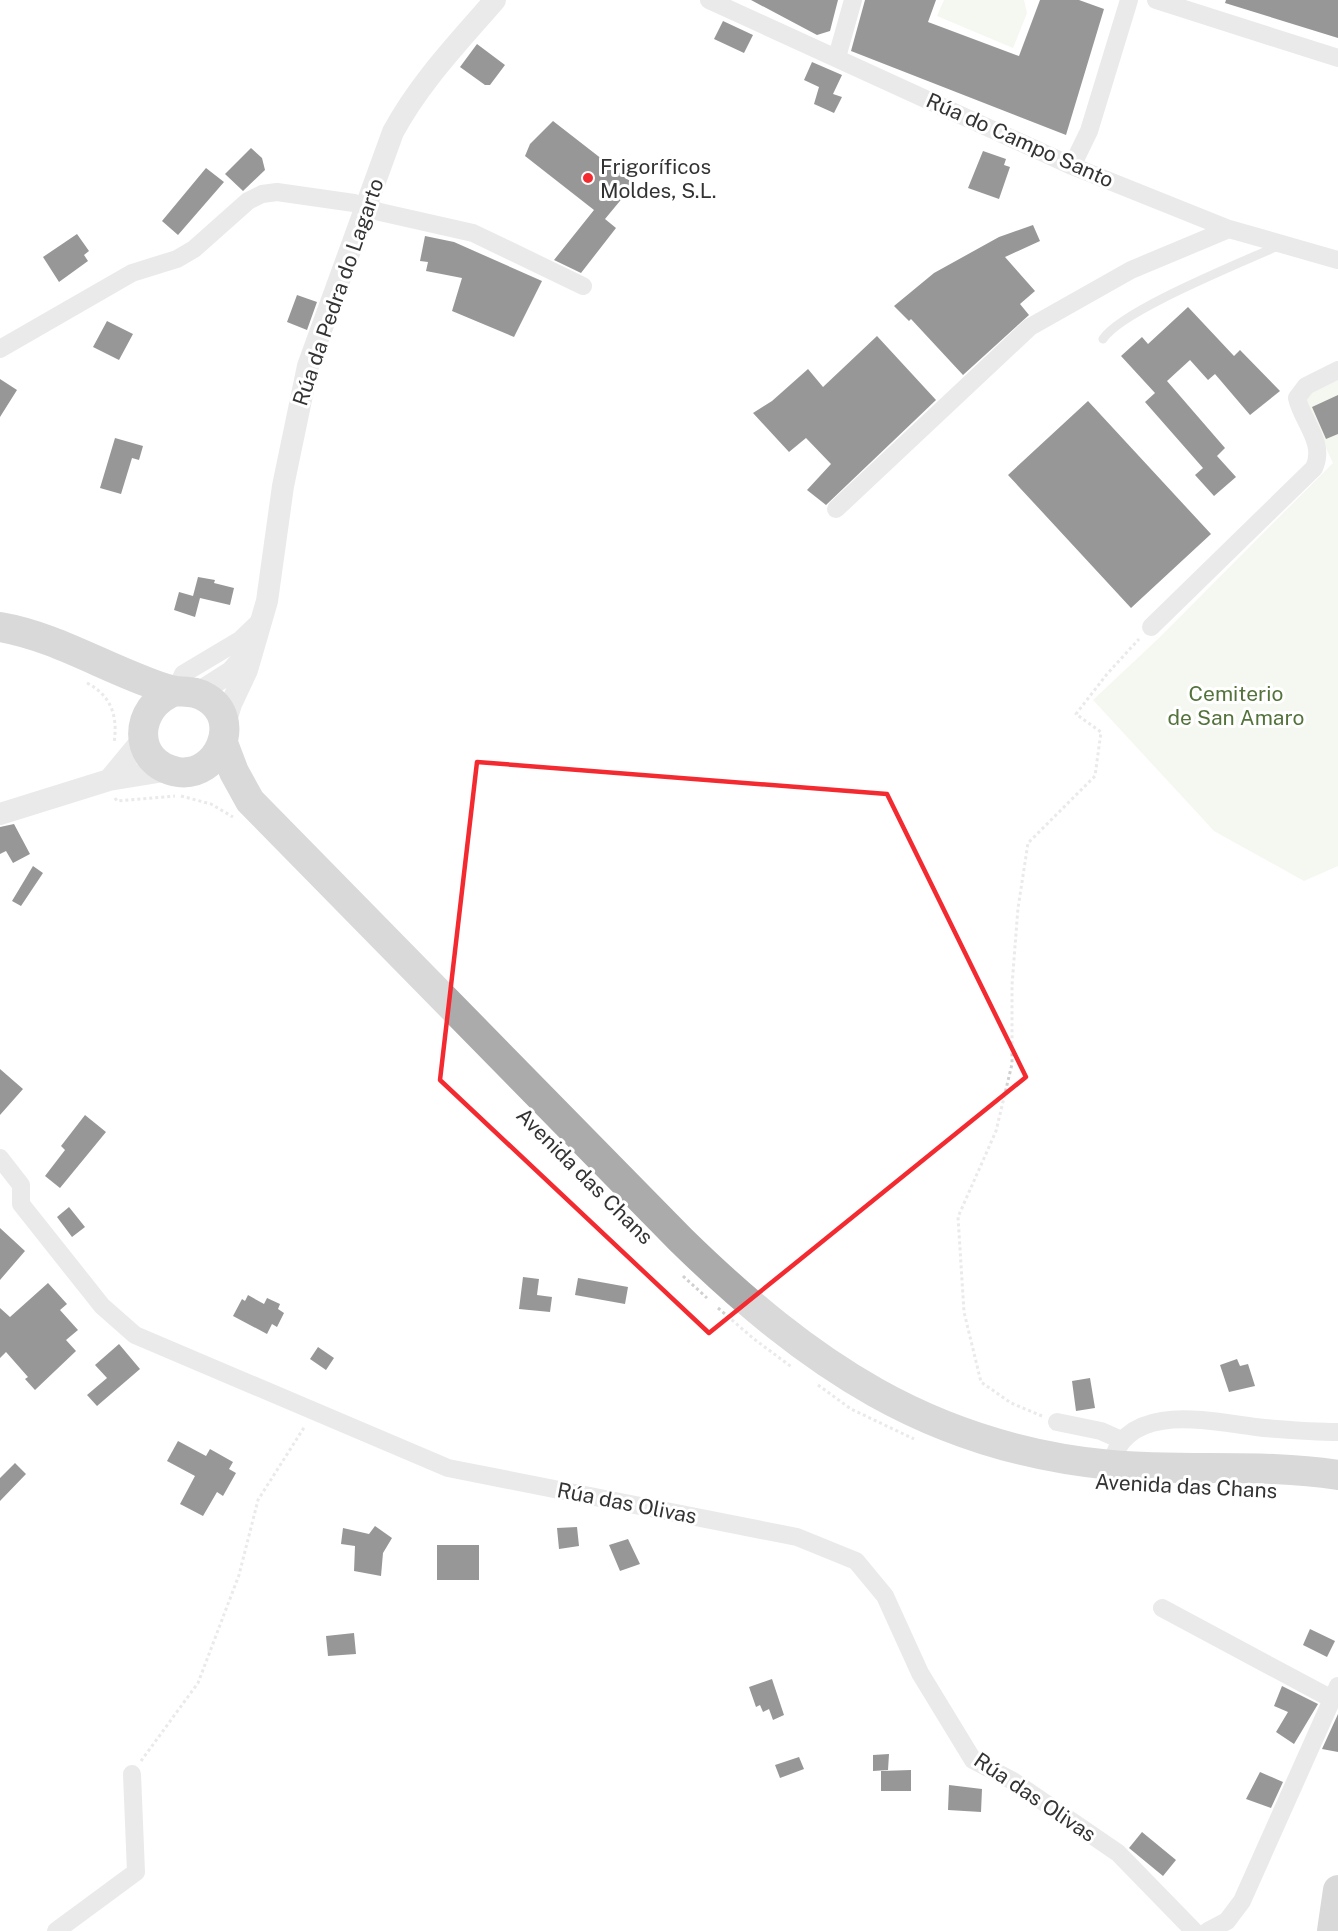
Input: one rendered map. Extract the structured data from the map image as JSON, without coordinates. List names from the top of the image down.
{
  "streets": {
    "main road": ["Avenida das Chans"],
    "street": ["Rúa do Campo Santo", "Rúa da Pedra do Lagarto", "Rúa das Olivas"]
  },
  "crossings": [
    ["Rúa da Pedra do Lagarto", "Avenida das Chans"]
  ],
  "parks": ["Cemiterio de San Amaro"],
  "places": ["Frigoríficos Moldes, S.L."]
}
